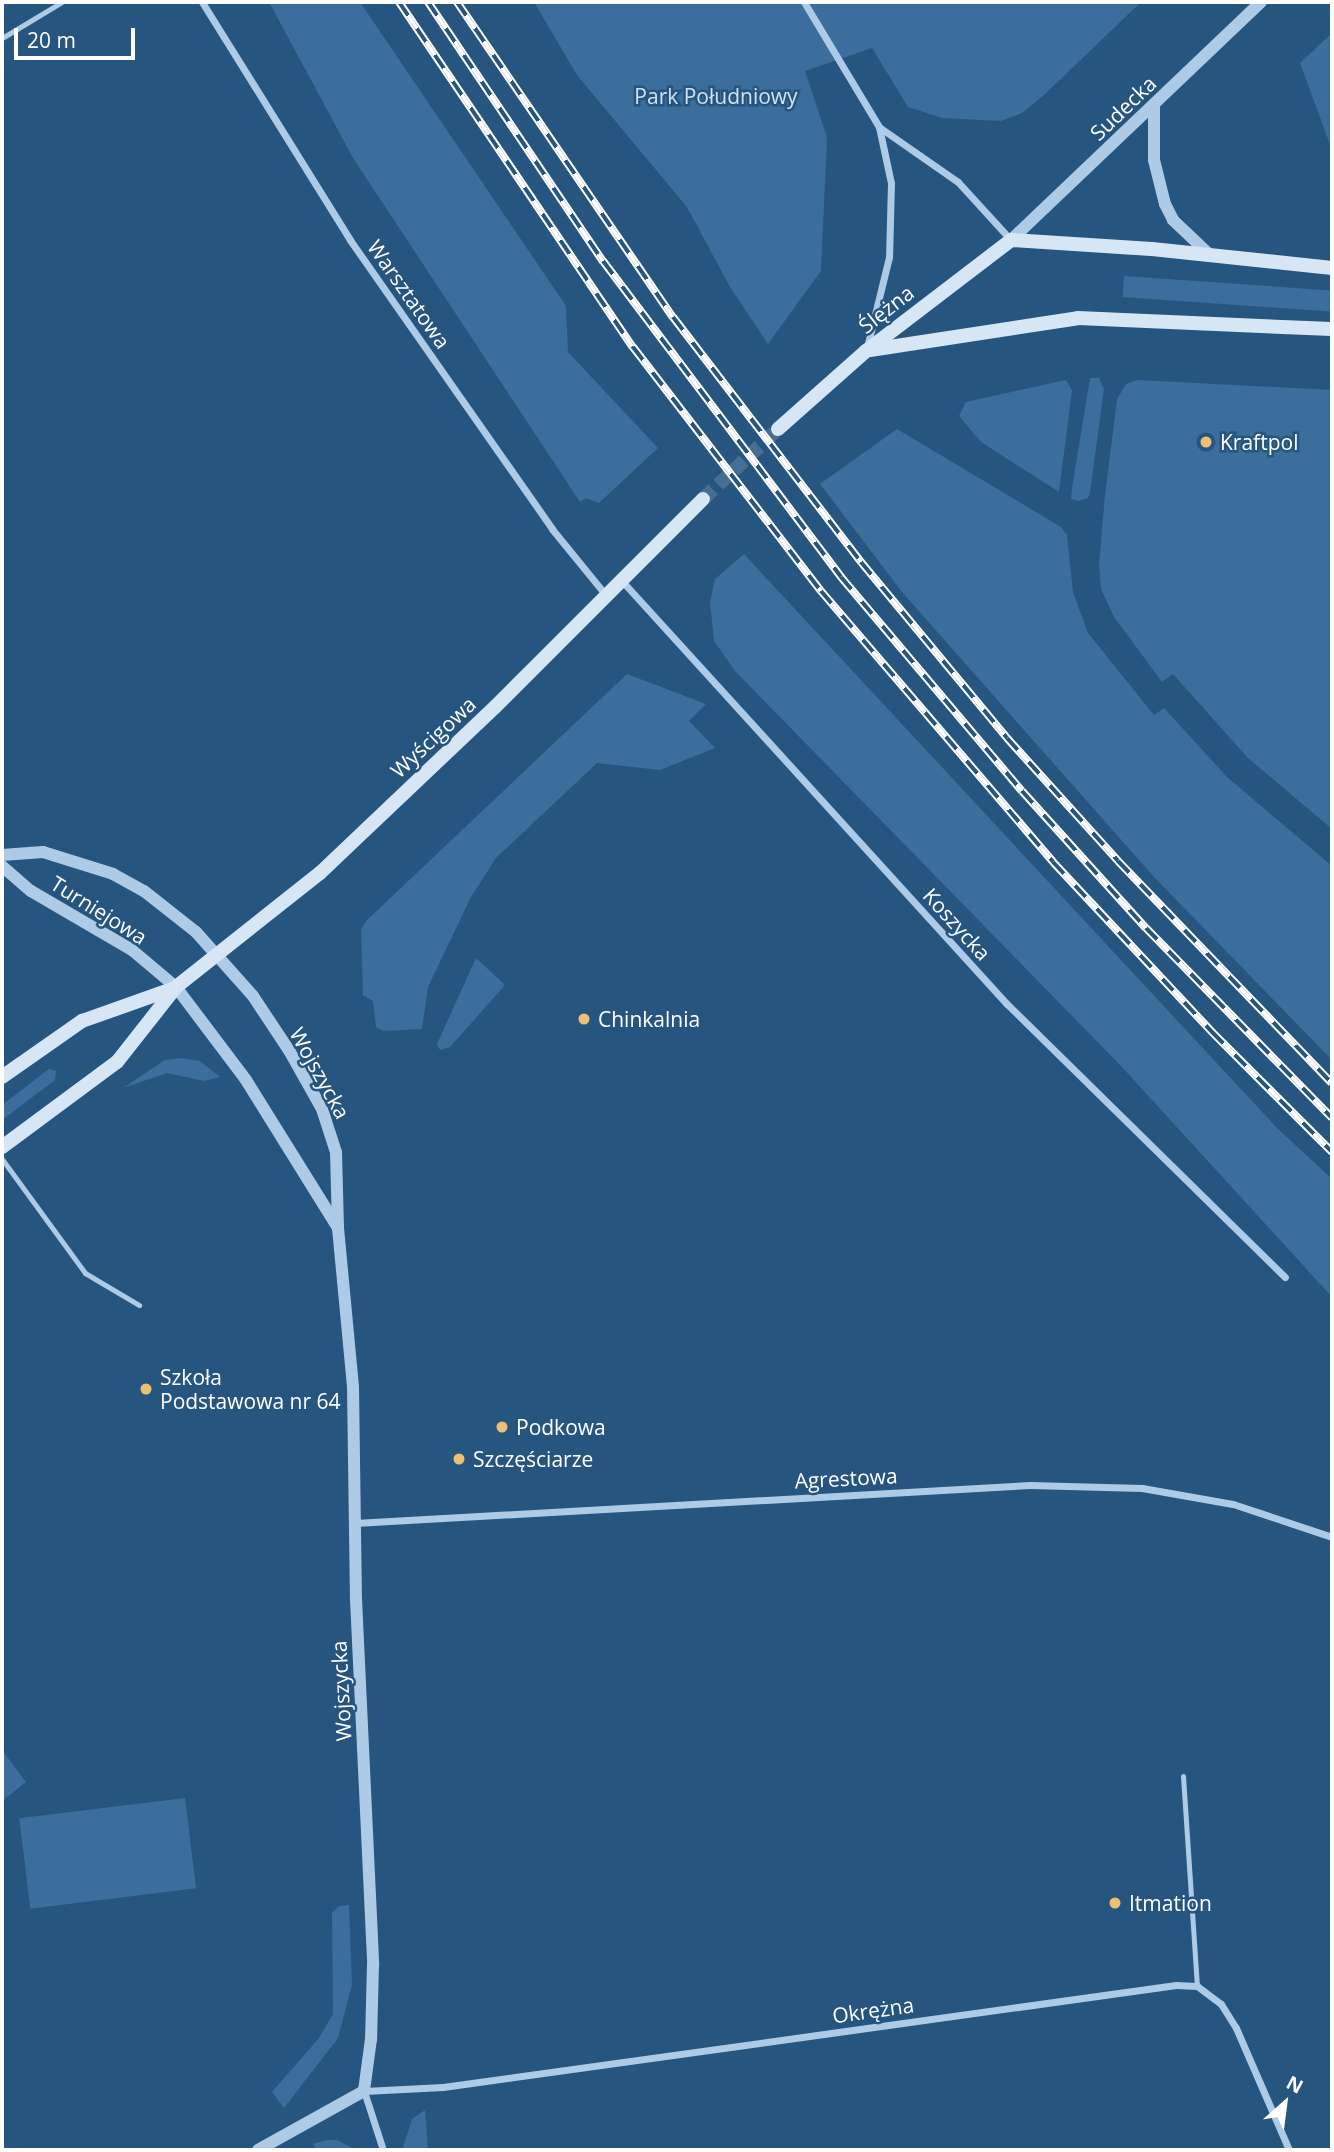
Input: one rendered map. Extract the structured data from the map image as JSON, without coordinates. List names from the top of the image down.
{
  "streets": {
    "main road": ["Ślężna", "Wyścigowa"],
    "street": [
      "Sudecka",
      "Warsztatowa",
      "Turniejowa",
      "Koszycka",
      "Wojszycka",
      "Agrestowa",
      "Okrężna"
    ]
  },
  "crossings": [
    ["Sudecka", "Ślężna"],
    ["Warsztatowa", "Wyścigowa"],
    ["Wyścigowa", "Turniejowa"],
    ["Wyścigowa", "Koszycka"],
    ["Wyścigowa", "Wojszycka"],
    ["Turniejowa", "Wojszycka"],
    ["Wojszycka", "Agrestowa"],
    ["Wojszycka", "Okrężna"]
  ],
  "parks": ["Park Południowy"],
  "places": [
    "Kraftpol",
    "Chinkalnia",
    "Szkoła Podstawowa nr 64",
    "Podkowa",
    "Szczęściarze",
    "Itmation"
  ],
  "scale_bar": "20 m",
  "north": "top right"
}
